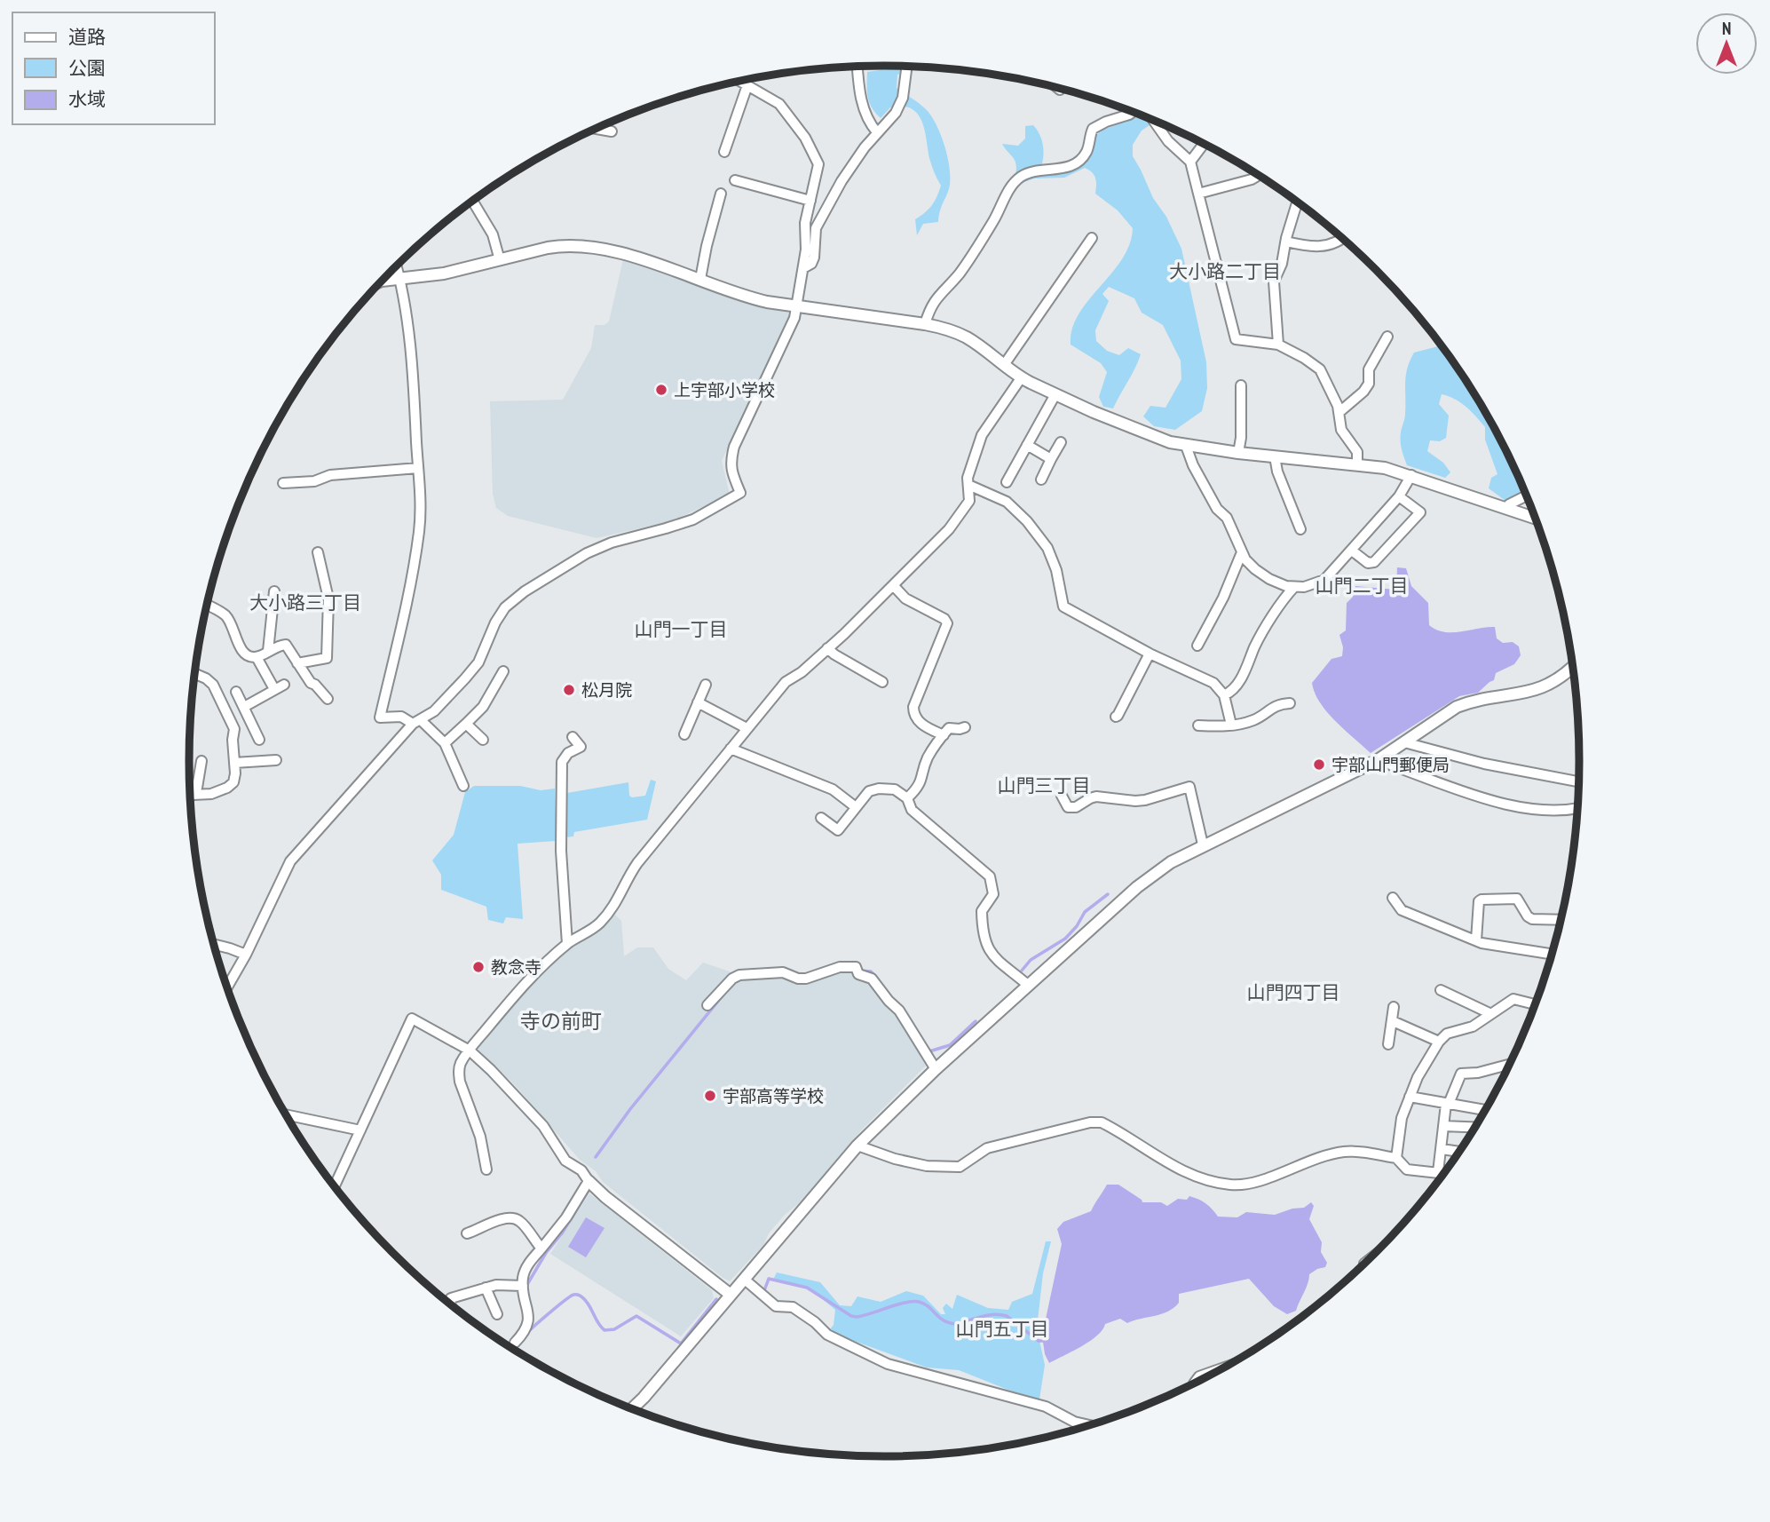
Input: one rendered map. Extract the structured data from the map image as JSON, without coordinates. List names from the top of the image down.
{
  "districts": [
    "大小路二丁目",
    "山門二丁目",
    "大小路三丁目",
    "山門一丁目",
    "山門三丁目",
    "山門四丁目",
    "寺の前町",
    "山門五丁目"
  ],
  "places": [
    "上宇部小学校",
    "松月院",
    "宇部山門郵便局",
    "教念寺",
    "宇部高等学校"
  ],
  "legend": ["道路", "公園", "水域"],
  "north": "top"
}
